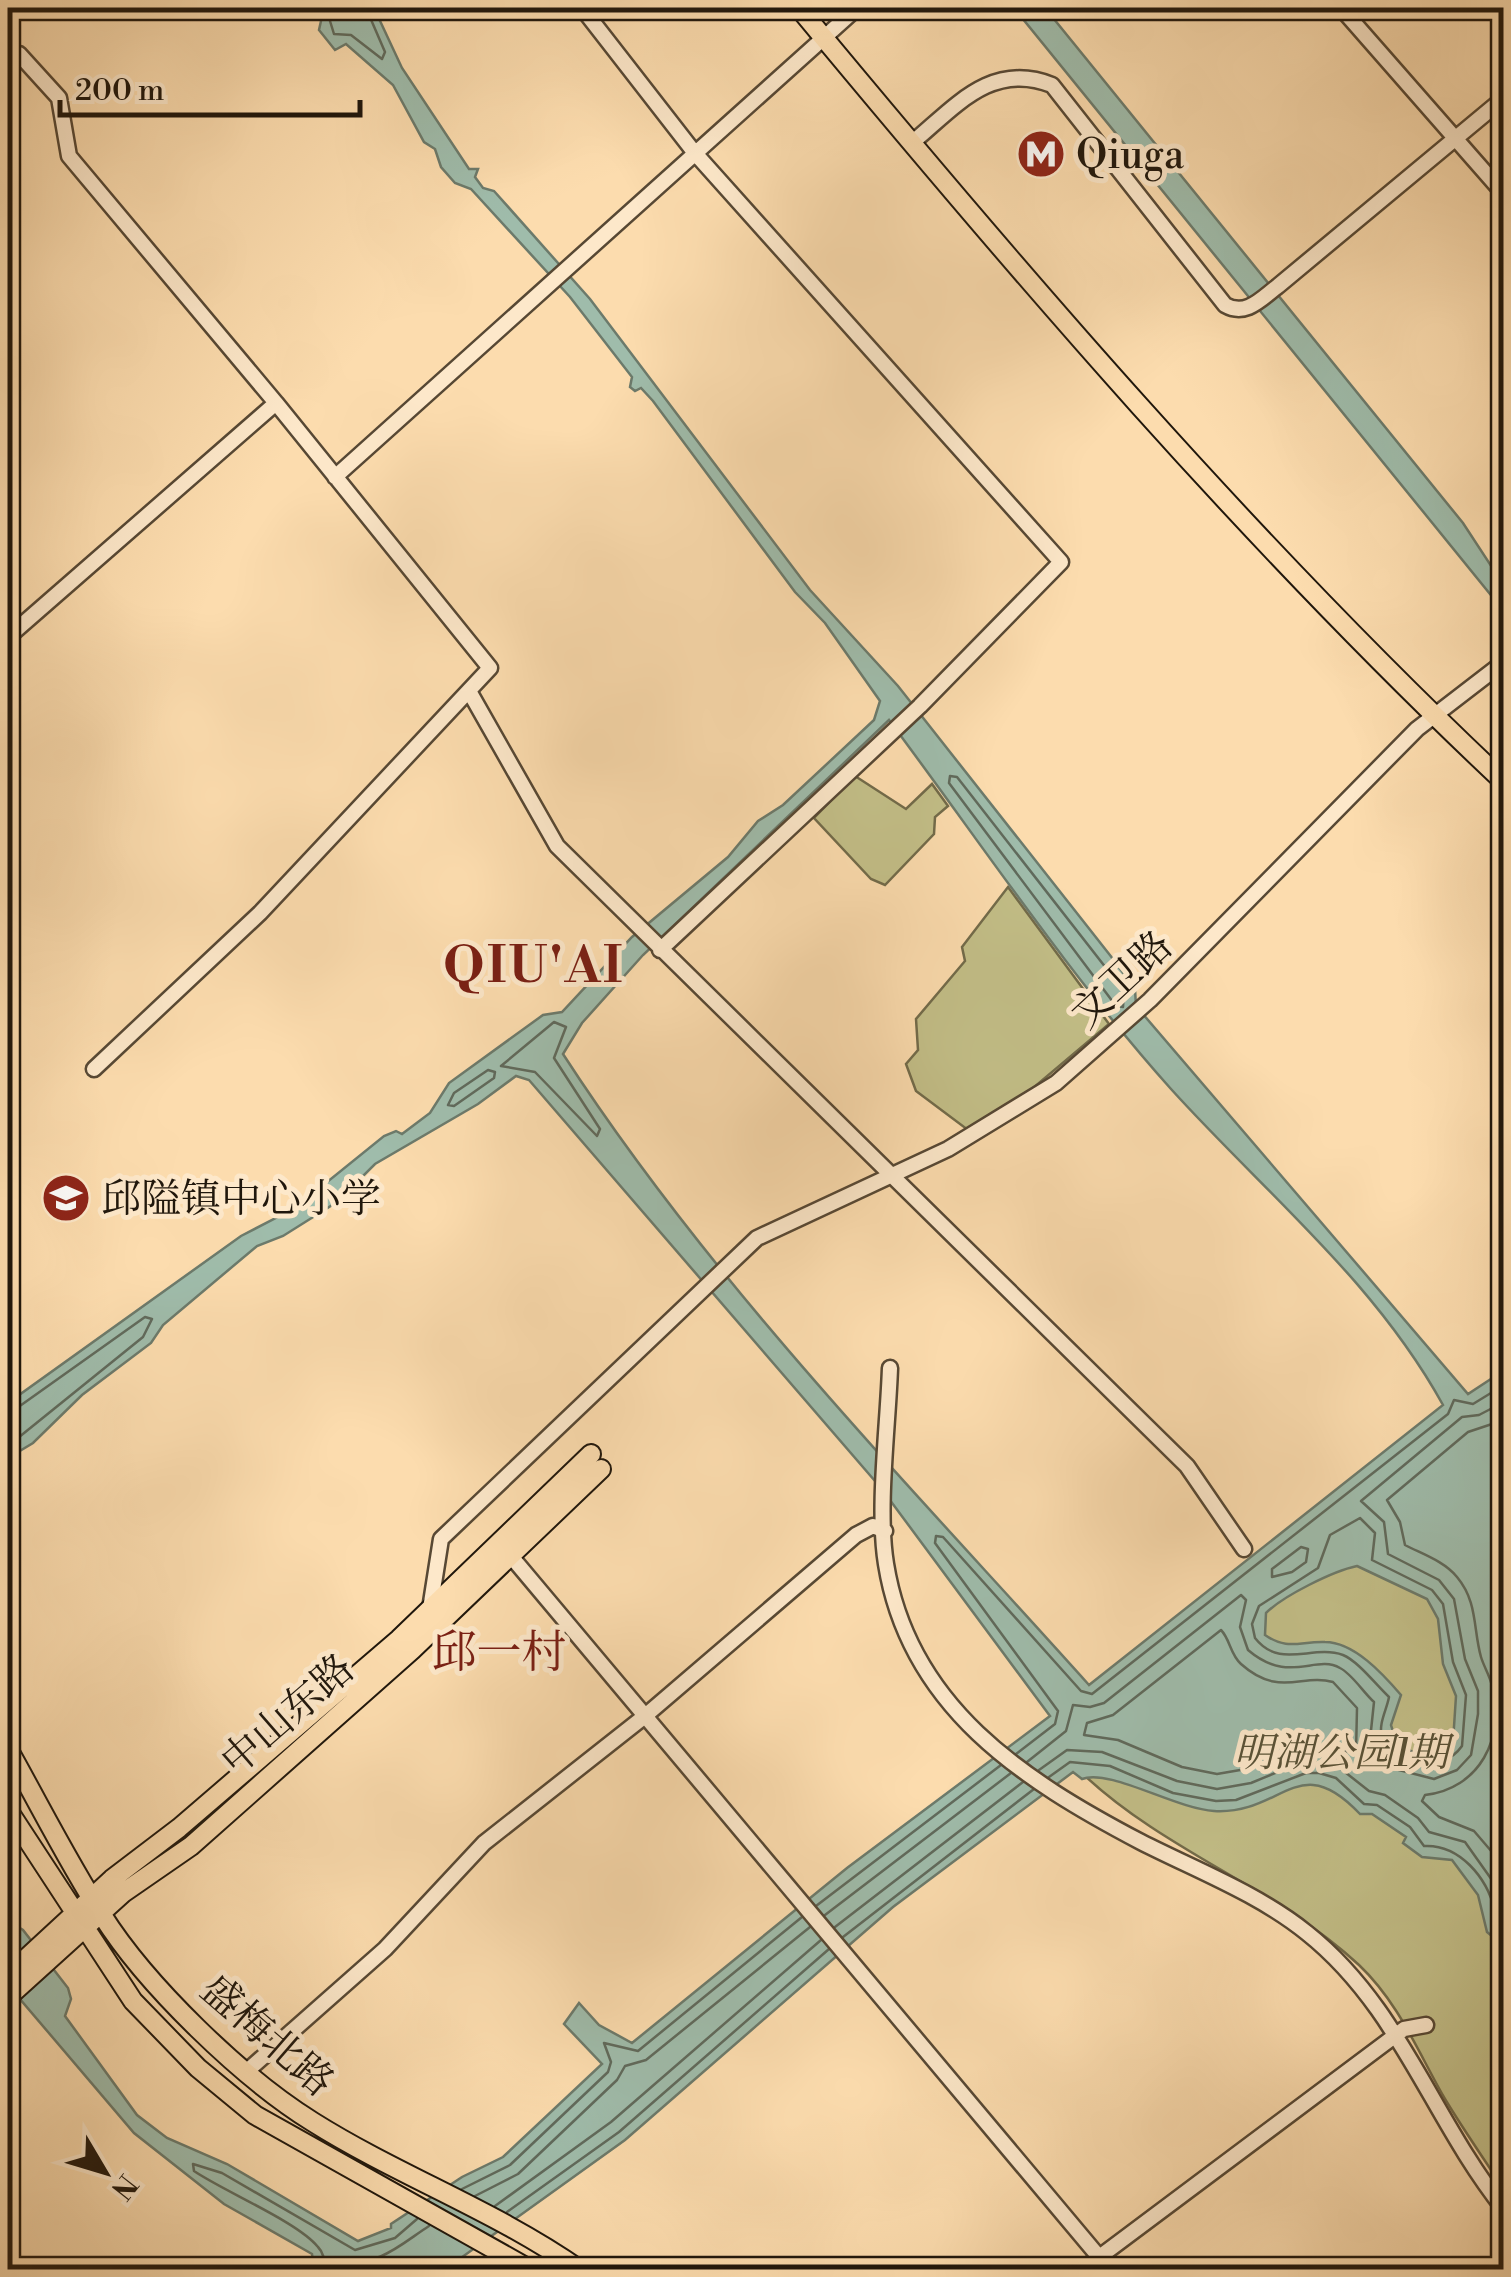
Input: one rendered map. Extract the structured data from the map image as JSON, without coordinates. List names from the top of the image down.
{
  "streets": {
    "main road": ["中山东路", "盛梅北路"],
    "street": ["文卫路"]
  },
  "crossings": [
    ["文卫路", "中山东路"],
    ["中山东路", "盛梅北路"]
  ],
  "districts": ["QIU'AI", "邱一村"],
  "parks": ["明湖公园1期"],
  "places": {
    "metro station": ["Qiuga"],
    "school or university": ["邱隘镇中心小学"]
  },
  "scale_bar": "200 m",
  "north": "bottom right"
}
